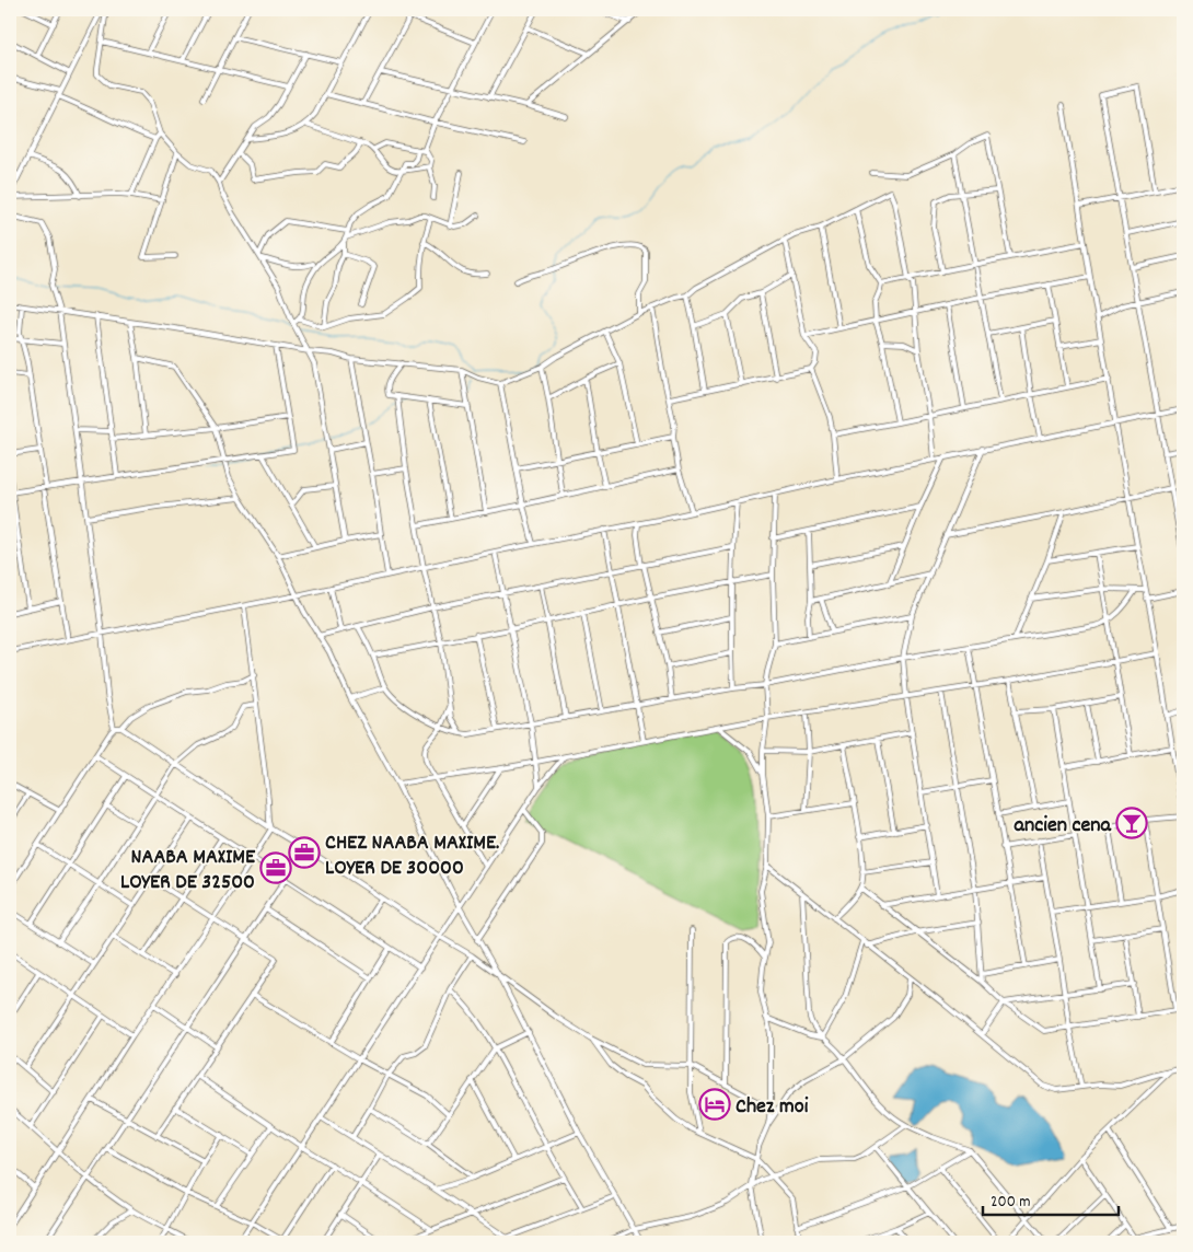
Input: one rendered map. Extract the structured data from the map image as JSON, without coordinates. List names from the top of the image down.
{
  "places": {
    "bar": ["ancien cena"],
    "office": ["CHEZ NAABA MAXIME. LOYER DE 30000", "NAABA MAXIME LOYER DE 32500"],
    "hotel": ["Chez moi"]
  },
  "scale_bar": "200 m"
}
